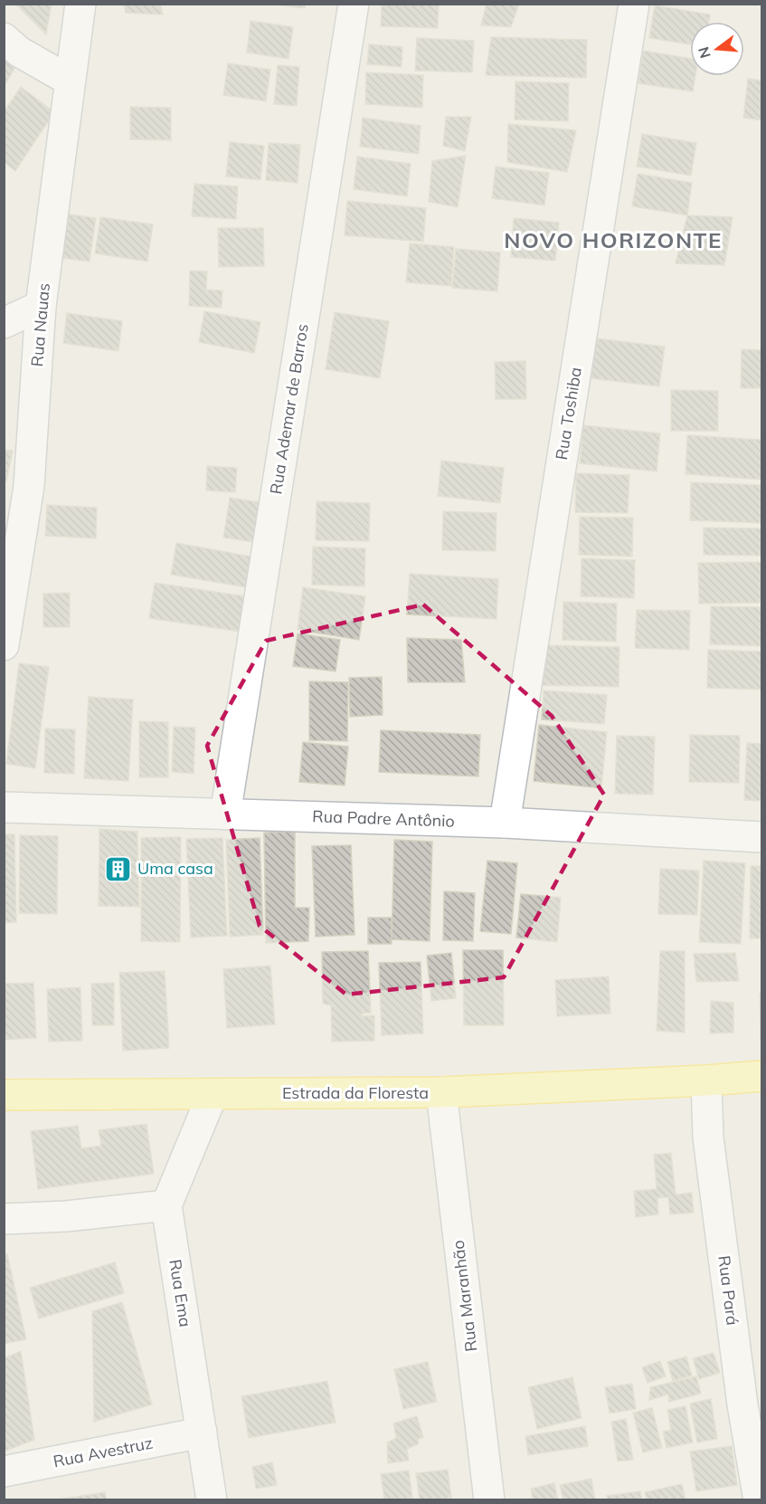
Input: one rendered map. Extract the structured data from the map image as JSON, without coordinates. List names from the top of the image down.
{
  "streets": {
    "main road": ["Estrada da Floresta"],
    "street": [
      "Rua Nauas",
      "Rua Ademar de Barros",
      "Rua Toshiba",
      "Rua Padre Antônio",
      "Rua Pará",
      "Rua Ema",
      "Rua Maranhão",
      "Rua Avestruz"
    ]
  },
  "crossings": [
    ["Rua Ademar de Barros", "Rua Padre Antônio"],
    ["Rua Toshiba", "Rua Padre Antônio"],
    ["Estrada da Floresta", "Rua Pará"],
    ["Estrada da Floresta", "Rua Maranhão"],
    ["Rua Ema", "Rua Avestruz"]
  ],
  "districts": ["NOVO HORIZONTE"],
  "places": {
    "building": ["Uma casa"]
  },
  "north": "left"
}
